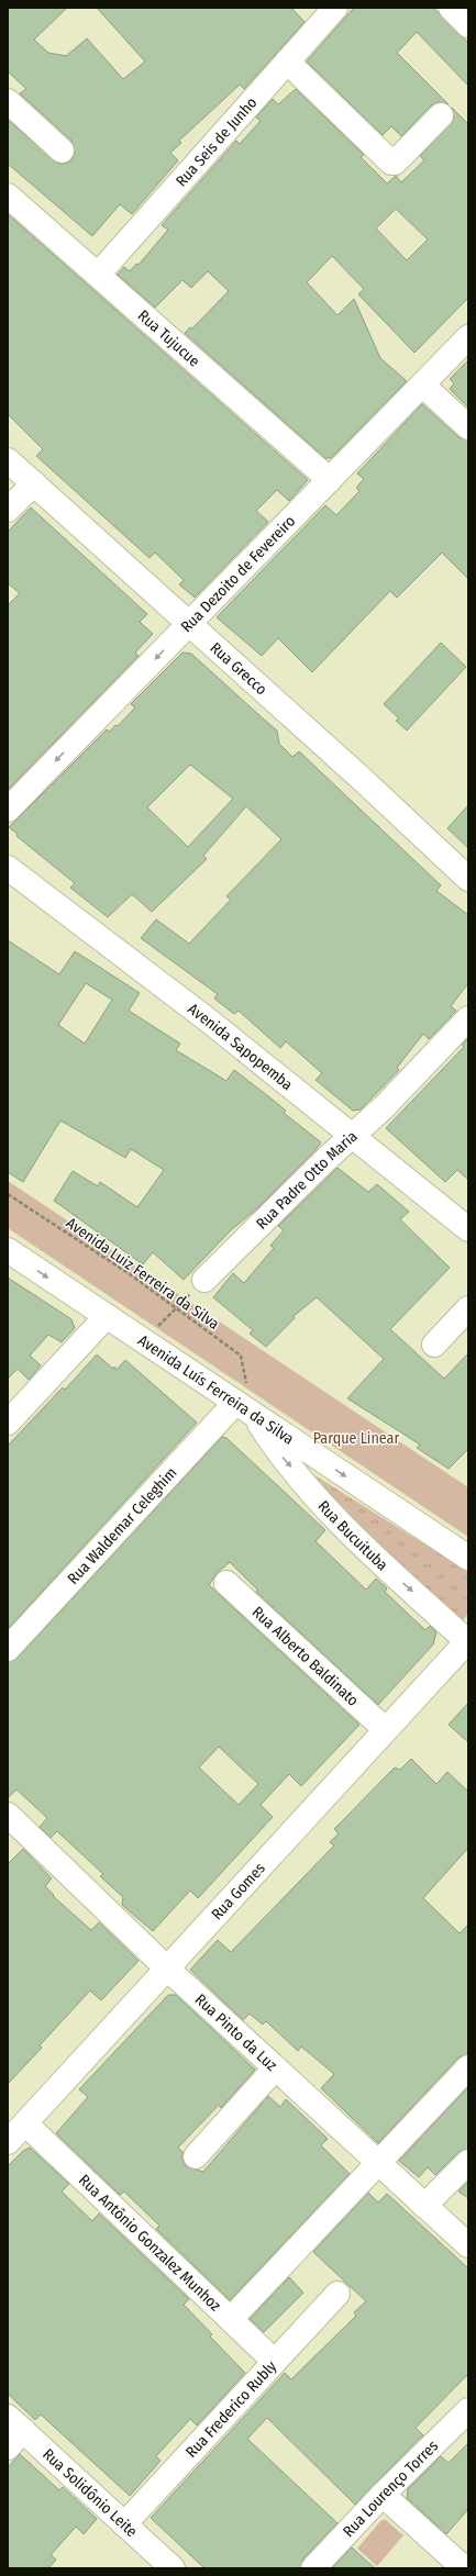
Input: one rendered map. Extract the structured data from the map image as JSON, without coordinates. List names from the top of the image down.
{
  "streets": {
    "street": [
      "Rua Seis de Junho",
      "Rua Tujucue",
      "Rua Dezoito de Fevereiro",
      "Rua Grecco",
      "Avenida Sapopemba",
      "Rua Padre Otto Maria",
      "Avenida Luís Ferreira da Silva",
      "Rua Waldemar Celeghim",
      "Rua Bucuituba",
      "Rua Alberto Baldinato",
      "Rua Gomes",
      "Rua Pinto da Luz",
      "Rua Antônio Gonzalez Munhoz",
      "Rua Frederico Rubly",
      "Rua Lourenço Torres",
      "Rua Solidônio Leite"
    ],
    "path": ["Avenida Luiz Ferreira da Silva"]
  },
  "crossings": [
    ["Rua Seis de Junho", "Rua Tujucue"],
    ["Rua Tujucue", "Rua Dezoito de Fevereiro"],
    ["Rua Dezoito de Fevereiro", "Rua Grecco"],
    ["Avenida Sapopemba", "Rua Padre Otto Maria"],
    ["Avenida Luiz Ferreira da Silva", "Avenida Luís Ferreira da Silva"],
    ["Avenida Luiz Ferreira da Silva", "Rua Waldemar Celeghim"],
    ["Avenida Luiz Ferreira da Silva", "Rua Bucuituba"],
    ["Avenida Luís Ferreira da Silva", "Rua Waldemar Celeghim"],
    ["Avenida Luís Ferreira da Silva", "Rua Bucuituba"],
    ["Rua Waldemar Celeghim", "Rua Bucuituba"],
    ["Rua Bucuituba", "Rua Gomes"],
    ["Rua Alberto Baldinato", "Rua Gomes"],
    ["Rua Gomes", "Rua Pinto da Luz"],
    ["Rua Gomes", "Rua Antônio Gonzalez Munhoz"],
    ["Rua Antônio Gonzalez Munhoz", "Rua Frederico Rubly"],
    ["Rua Frederico Rubly", "Rua Solidônio Leite"]
  ],
  "one_way": ["Rua Dezoito de Fevereiro", "Avenida Luís Ferreira da Silva", "Rua Bucuituba"],
  "parks": ["Parque Linear"]
}
